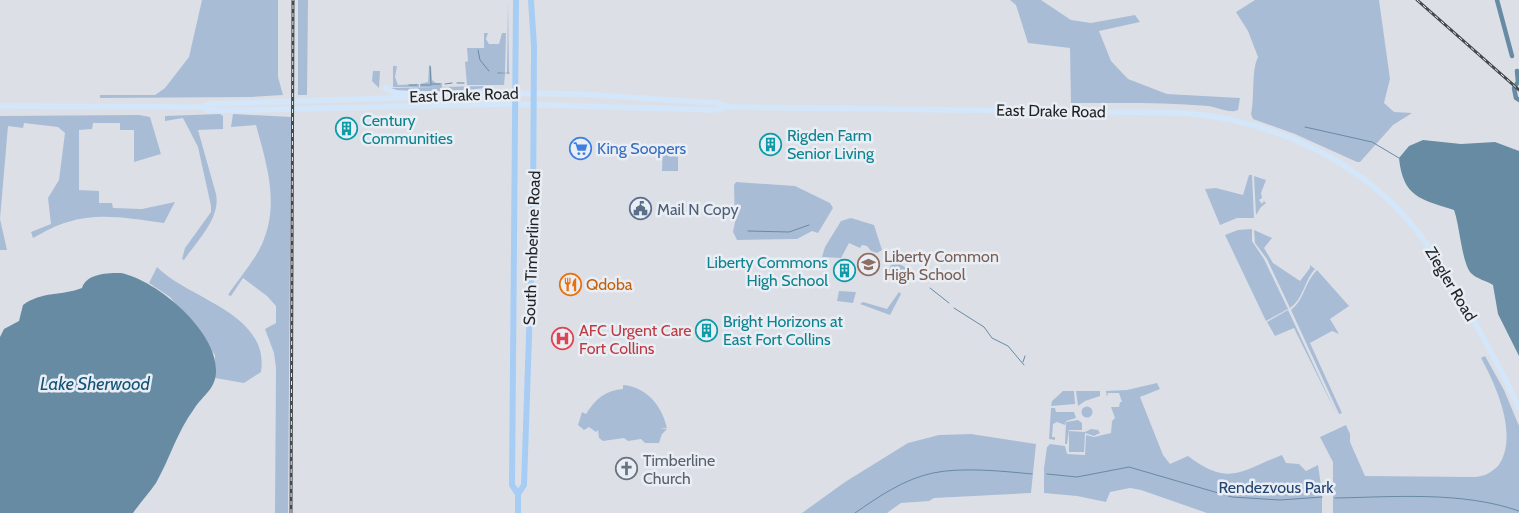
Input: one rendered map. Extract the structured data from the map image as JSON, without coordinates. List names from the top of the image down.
{
  "streets": {
    "main road": ["East Drake Road", "South Timberline Road", "Ziegler Road"]
  },
  "crossings": [
    ["East Drake Road", "South Timberline Road"],
    ["East Drake Road", "Ziegler Road"]
  ],
  "water": ["Lake Sherwood"],
  "parks": ["Rendezvous Park"],
  "places": {
    "building": [
      "Century Communities",
      "Rigden Farm Senior Living",
      "Liberty Commons High School",
      "Bright Horizons at East Fort Collins"
    ],
    "supermarket": ["King Soopers"],
    "public building": ["Mail N Copy"],
    "school or university": ["Liberty Common High School"],
    "restaurant": ["Qdoba"],
    "hospital": ["AFC Urgent Care Fort Collins"],
    "church": ["Timberline Church"]
  }
}
